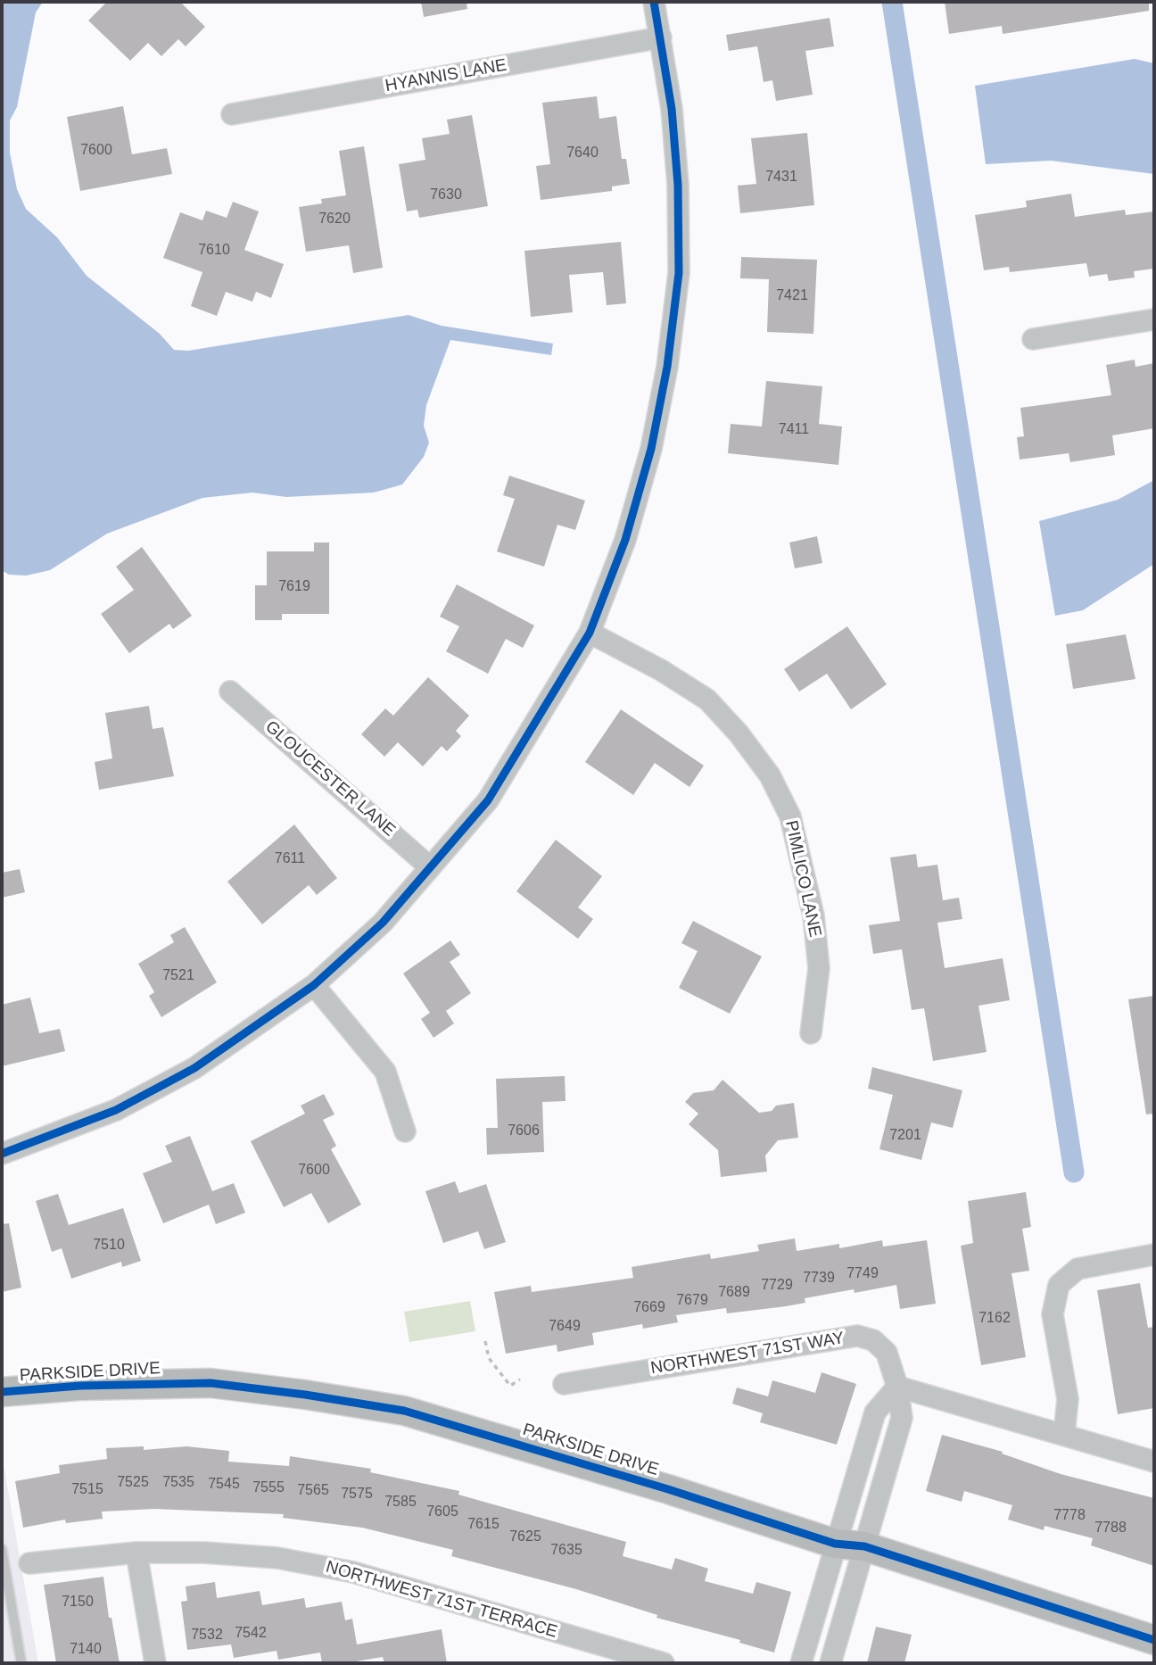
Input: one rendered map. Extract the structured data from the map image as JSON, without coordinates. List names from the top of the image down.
{
  "streets": {
    "street": [
      "HYANNIS LANE",
      "GLOUCESTER LANE",
      "PIMLICO LANE",
      "NORTHWEST 71ST WAY",
      "PARKSIDE DRIVE",
      "NORTHWEST 71ST TERRACE"
    ]
  },
  "crossings": [
    ["NORTHWEST 71ST WAY", "PARKSIDE DRIVE"]
  ],
  "house_numbers": [
    "7600",
    "7640",
    "7431",
    "7630",
    "7620",
    "7610",
    "7421",
    "7411",
    "7619",
    "7611",
    "7521",
    "7606",
    "7201",
    "7600",
    "7510",
    "7749",
    "7739",
    "7729",
    "7689",
    "7679",
    "7669",
    "7162",
    "7649",
    "7525",
    "7535",
    "7545",
    "7555",
    "7515",
    "7565",
    "7575",
    "7585",
    "7605",
    "7778",
    "7615",
    "7788",
    "7625",
    "7635",
    "7150",
    "7542",
    "7532",
    "7140"
  ]
}
